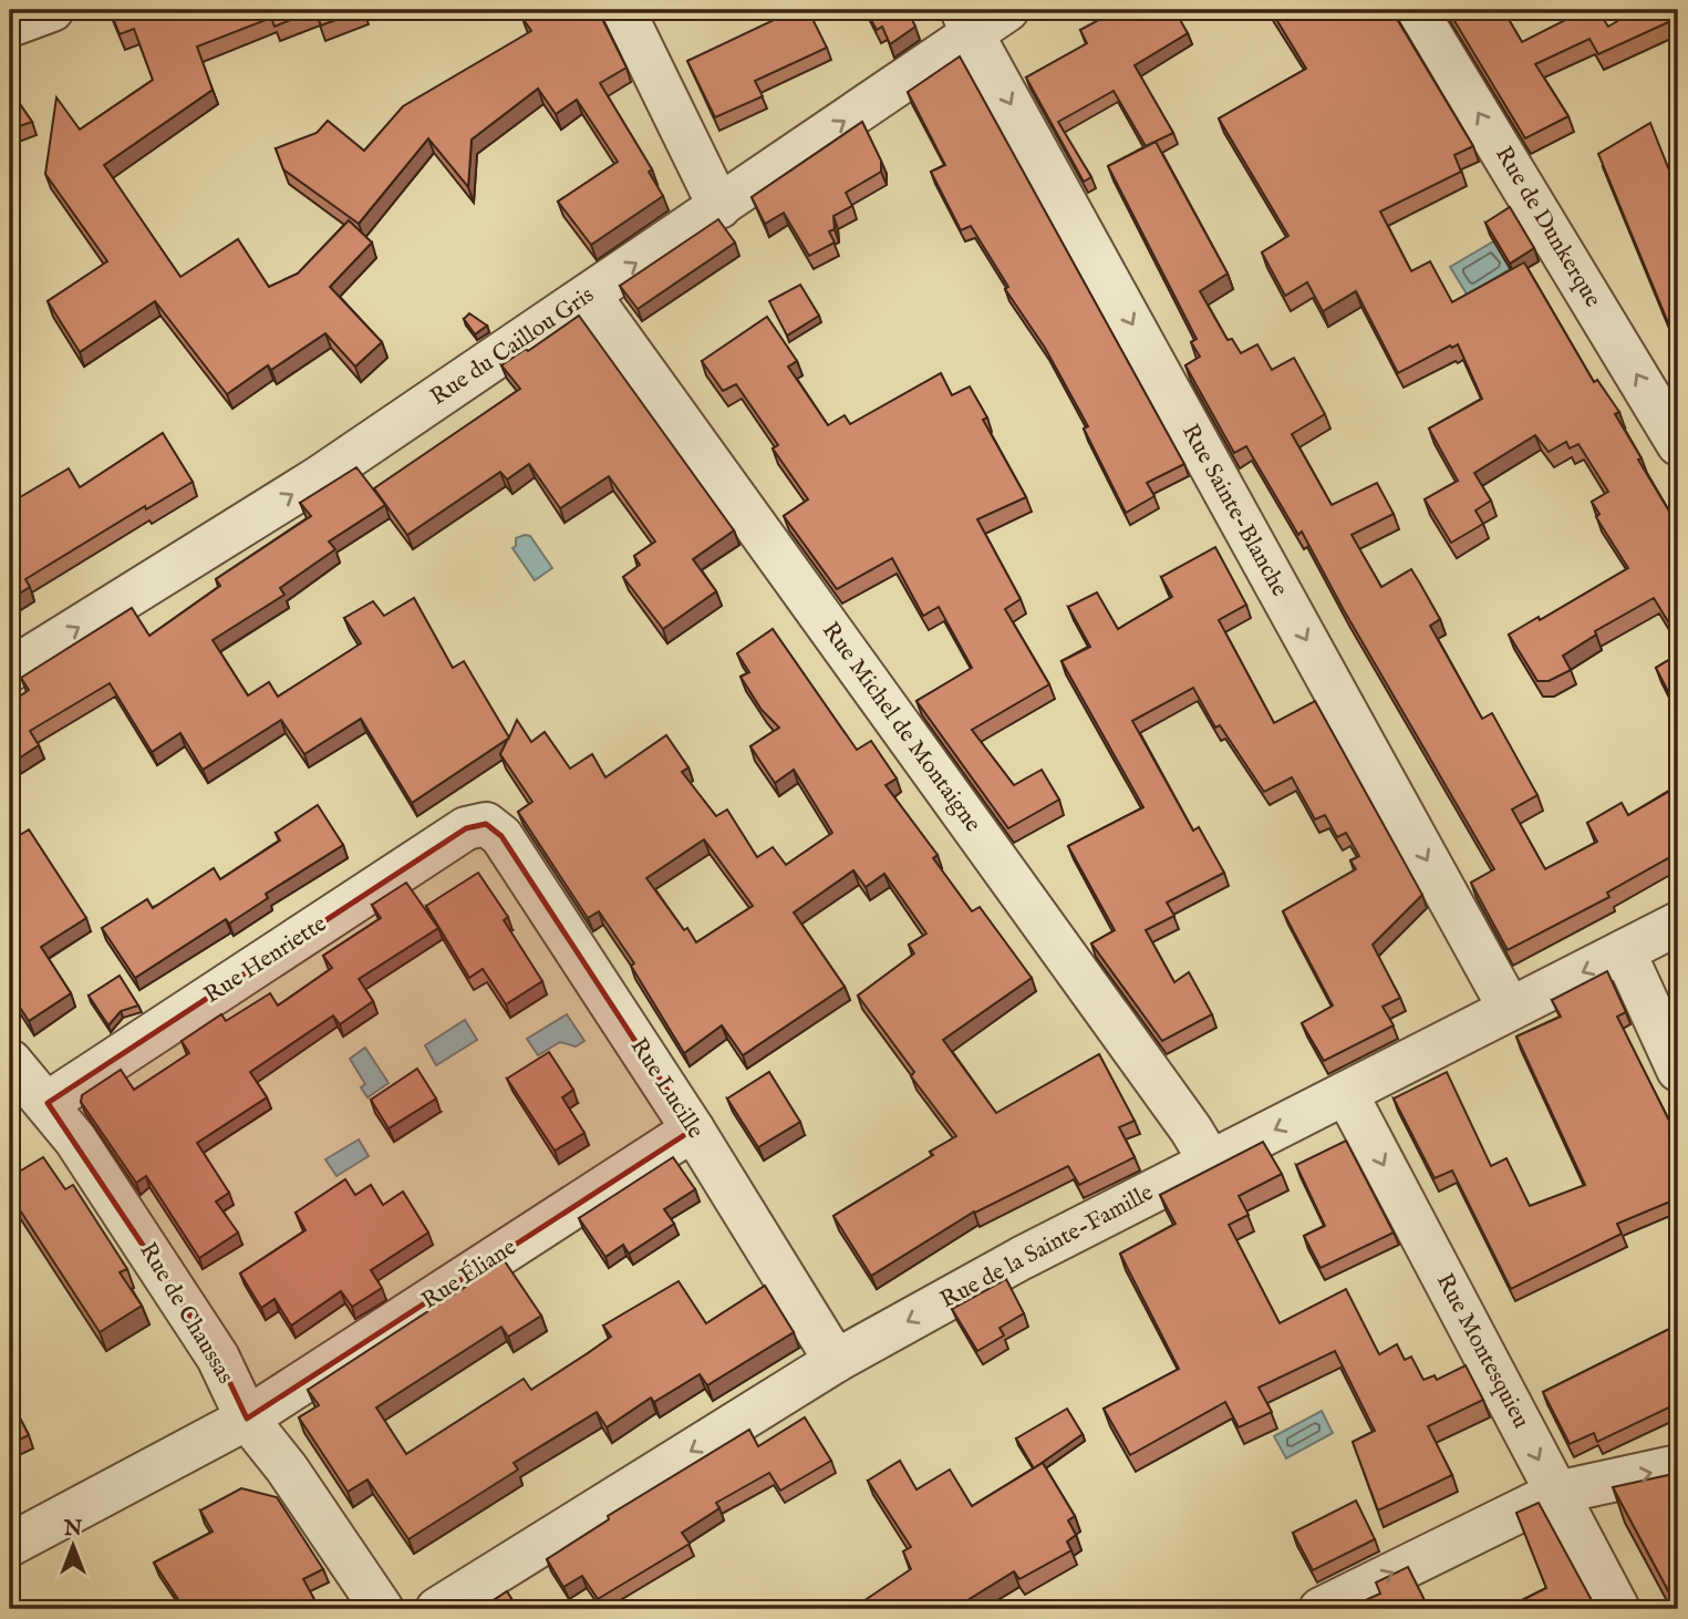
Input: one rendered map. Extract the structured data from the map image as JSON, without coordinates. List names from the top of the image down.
{
  "streets": {
    "street": [
      "Rue de Dunkerque",
      "Rue du Caillou Gris",
      "Rue Sainte-Blanche",
      "Rue Michel de Montaigne",
      "Rue Henriette",
      "Rue Lucille",
      "Rue de la Sainte-Famille",
      "Rue Éliane",
      "Rue de Chaussas",
      "Rue Montesquieu"
    ]
  },
  "crossings": [
    ["Rue du Caillou Gris", "Rue Sainte-Blanche"],
    ["Rue du Caillou Gris", "Rue Michel de Montaigne"],
    ["Rue Sainte-Blanche", "Rue de la Sainte-Famille"],
    ["Rue Michel de Montaigne", "Rue de la Sainte-Famille"],
    ["Rue Henriette", "Rue Lucille"],
    ["Rue Henriette", "Rue de Chaussas"],
    ["Rue Lucille", "Rue de la Sainte-Famille"],
    ["Rue Lucille", "Rue Éliane"],
    ["Rue de la Sainte-Famille", "Rue Montesquieu"],
    ["Rue Éliane", "Rue de Chaussas"]
  ],
  "one_way": [
    "Rue de Dunkerque",
    "Rue du Caillou Gris",
    "Rue Sainte-Blanche",
    "Rue de la Sainte-Famille",
    "Rue Montesquieu"
  ],
  "north": "top"
}
